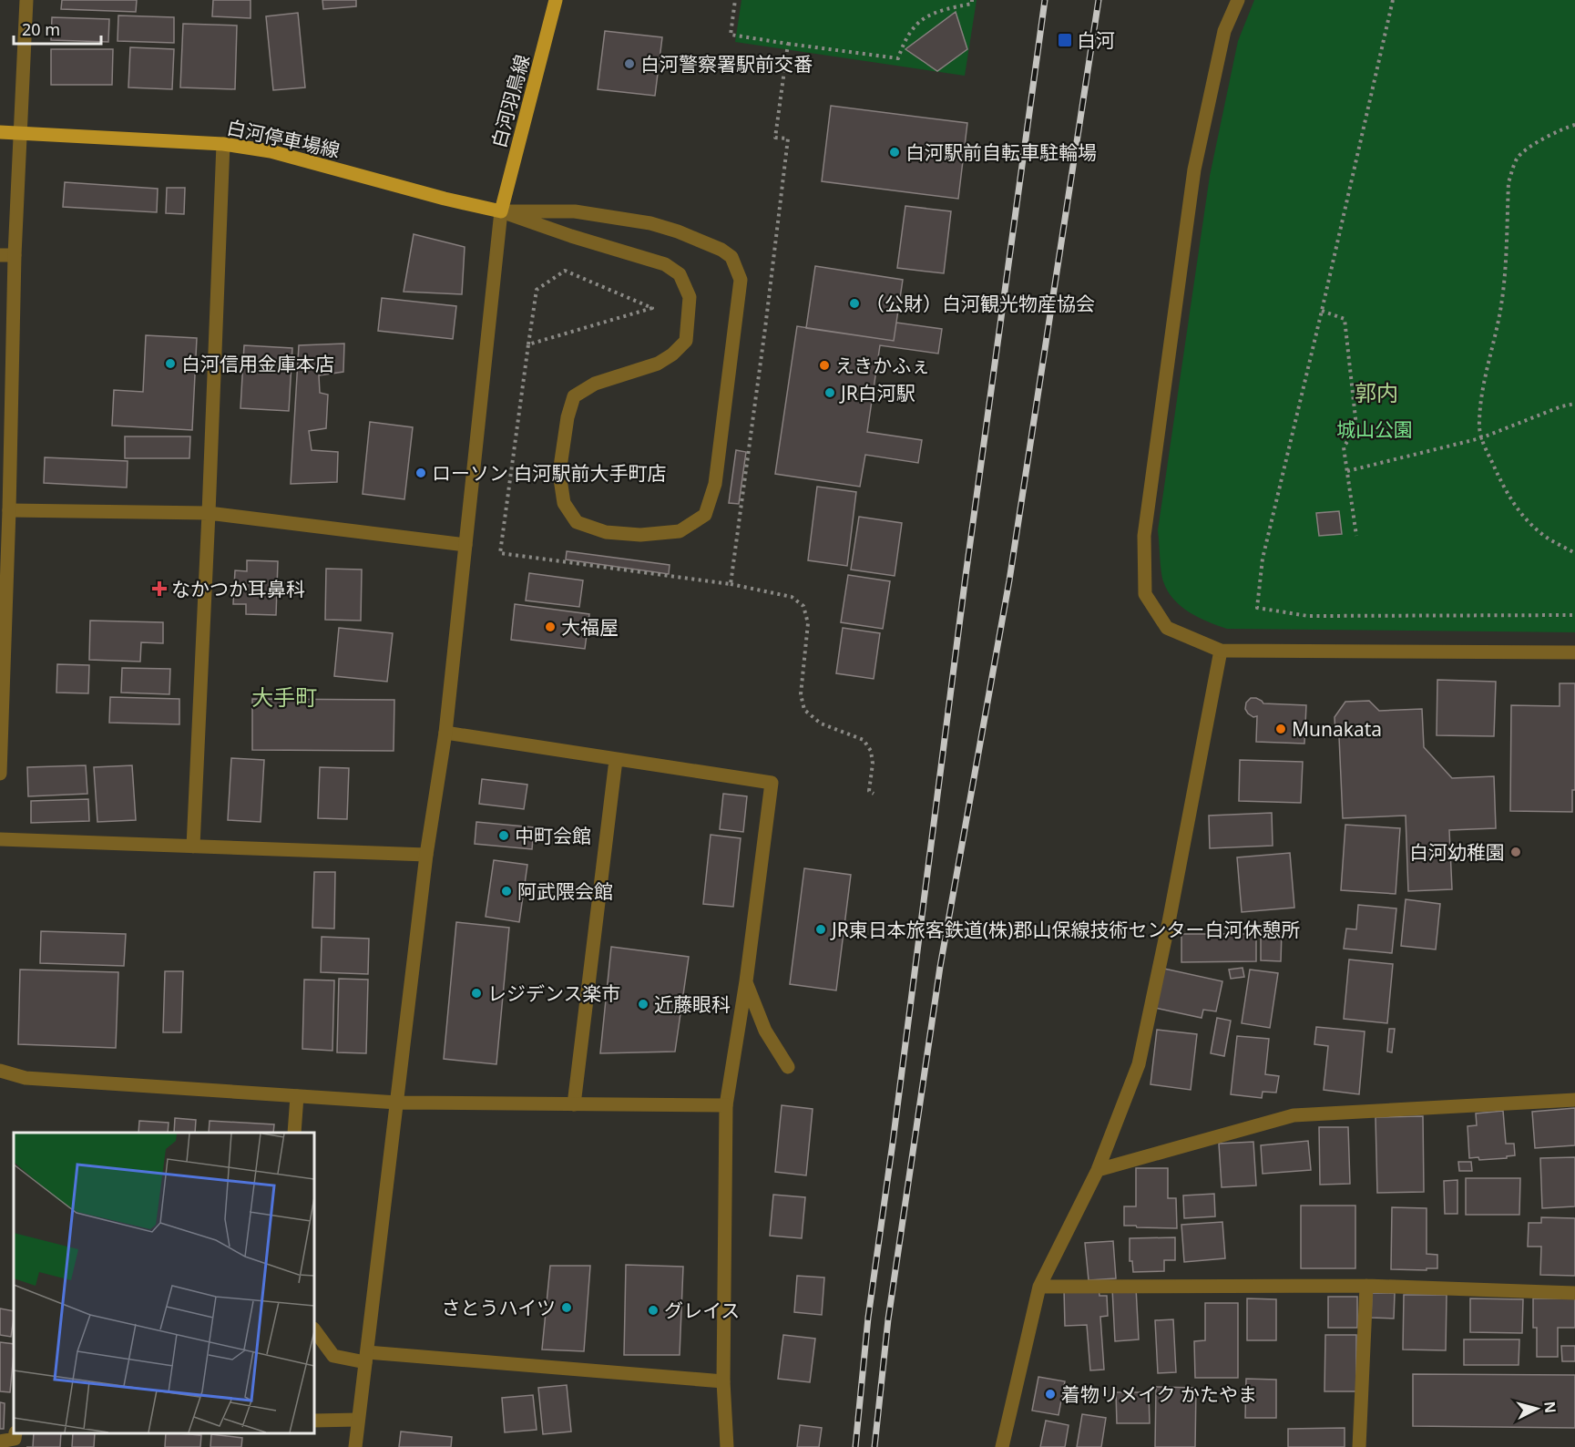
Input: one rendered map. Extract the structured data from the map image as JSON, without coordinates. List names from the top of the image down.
{
  "streets": {
    "main road": ["白河羽鳥線", "白河停車場線"]
  },
  "crossings": [
    ["白河羽鳥線", "白河停車場線"]
  ],
  "districts": ["郭内", "大手町"],
  "parks": ["城山公園"],
  "places": {
    "transit": ["白河"],
    "other": [
      "白河警察署駅前交番",
      "白河駅前自転車駐輪場",
      "（公財）白河観光物産協会",
      "白河信用金庫本店",
      "えきかふぇ",
      "JR白河駅",
      "ローソン 白河駅前大手町店",
      "大福屋",
      "Munakata",
      "中町会館",
      "白河幼稚園",
      "阿武隈会館",
      "JR東日本旅客鉄道(株)郡山保線技術センター白河休憩所",
      "レジデンス楽市",
      "近藤眼科",
      "さとうハイツ",
      "グレイス",
      "着物リメイク かたやま"
    ],
    "health": ["なかつか耳鼻科"]
  },
  "scale_bar": "20 m",
  "north": "right"
}
